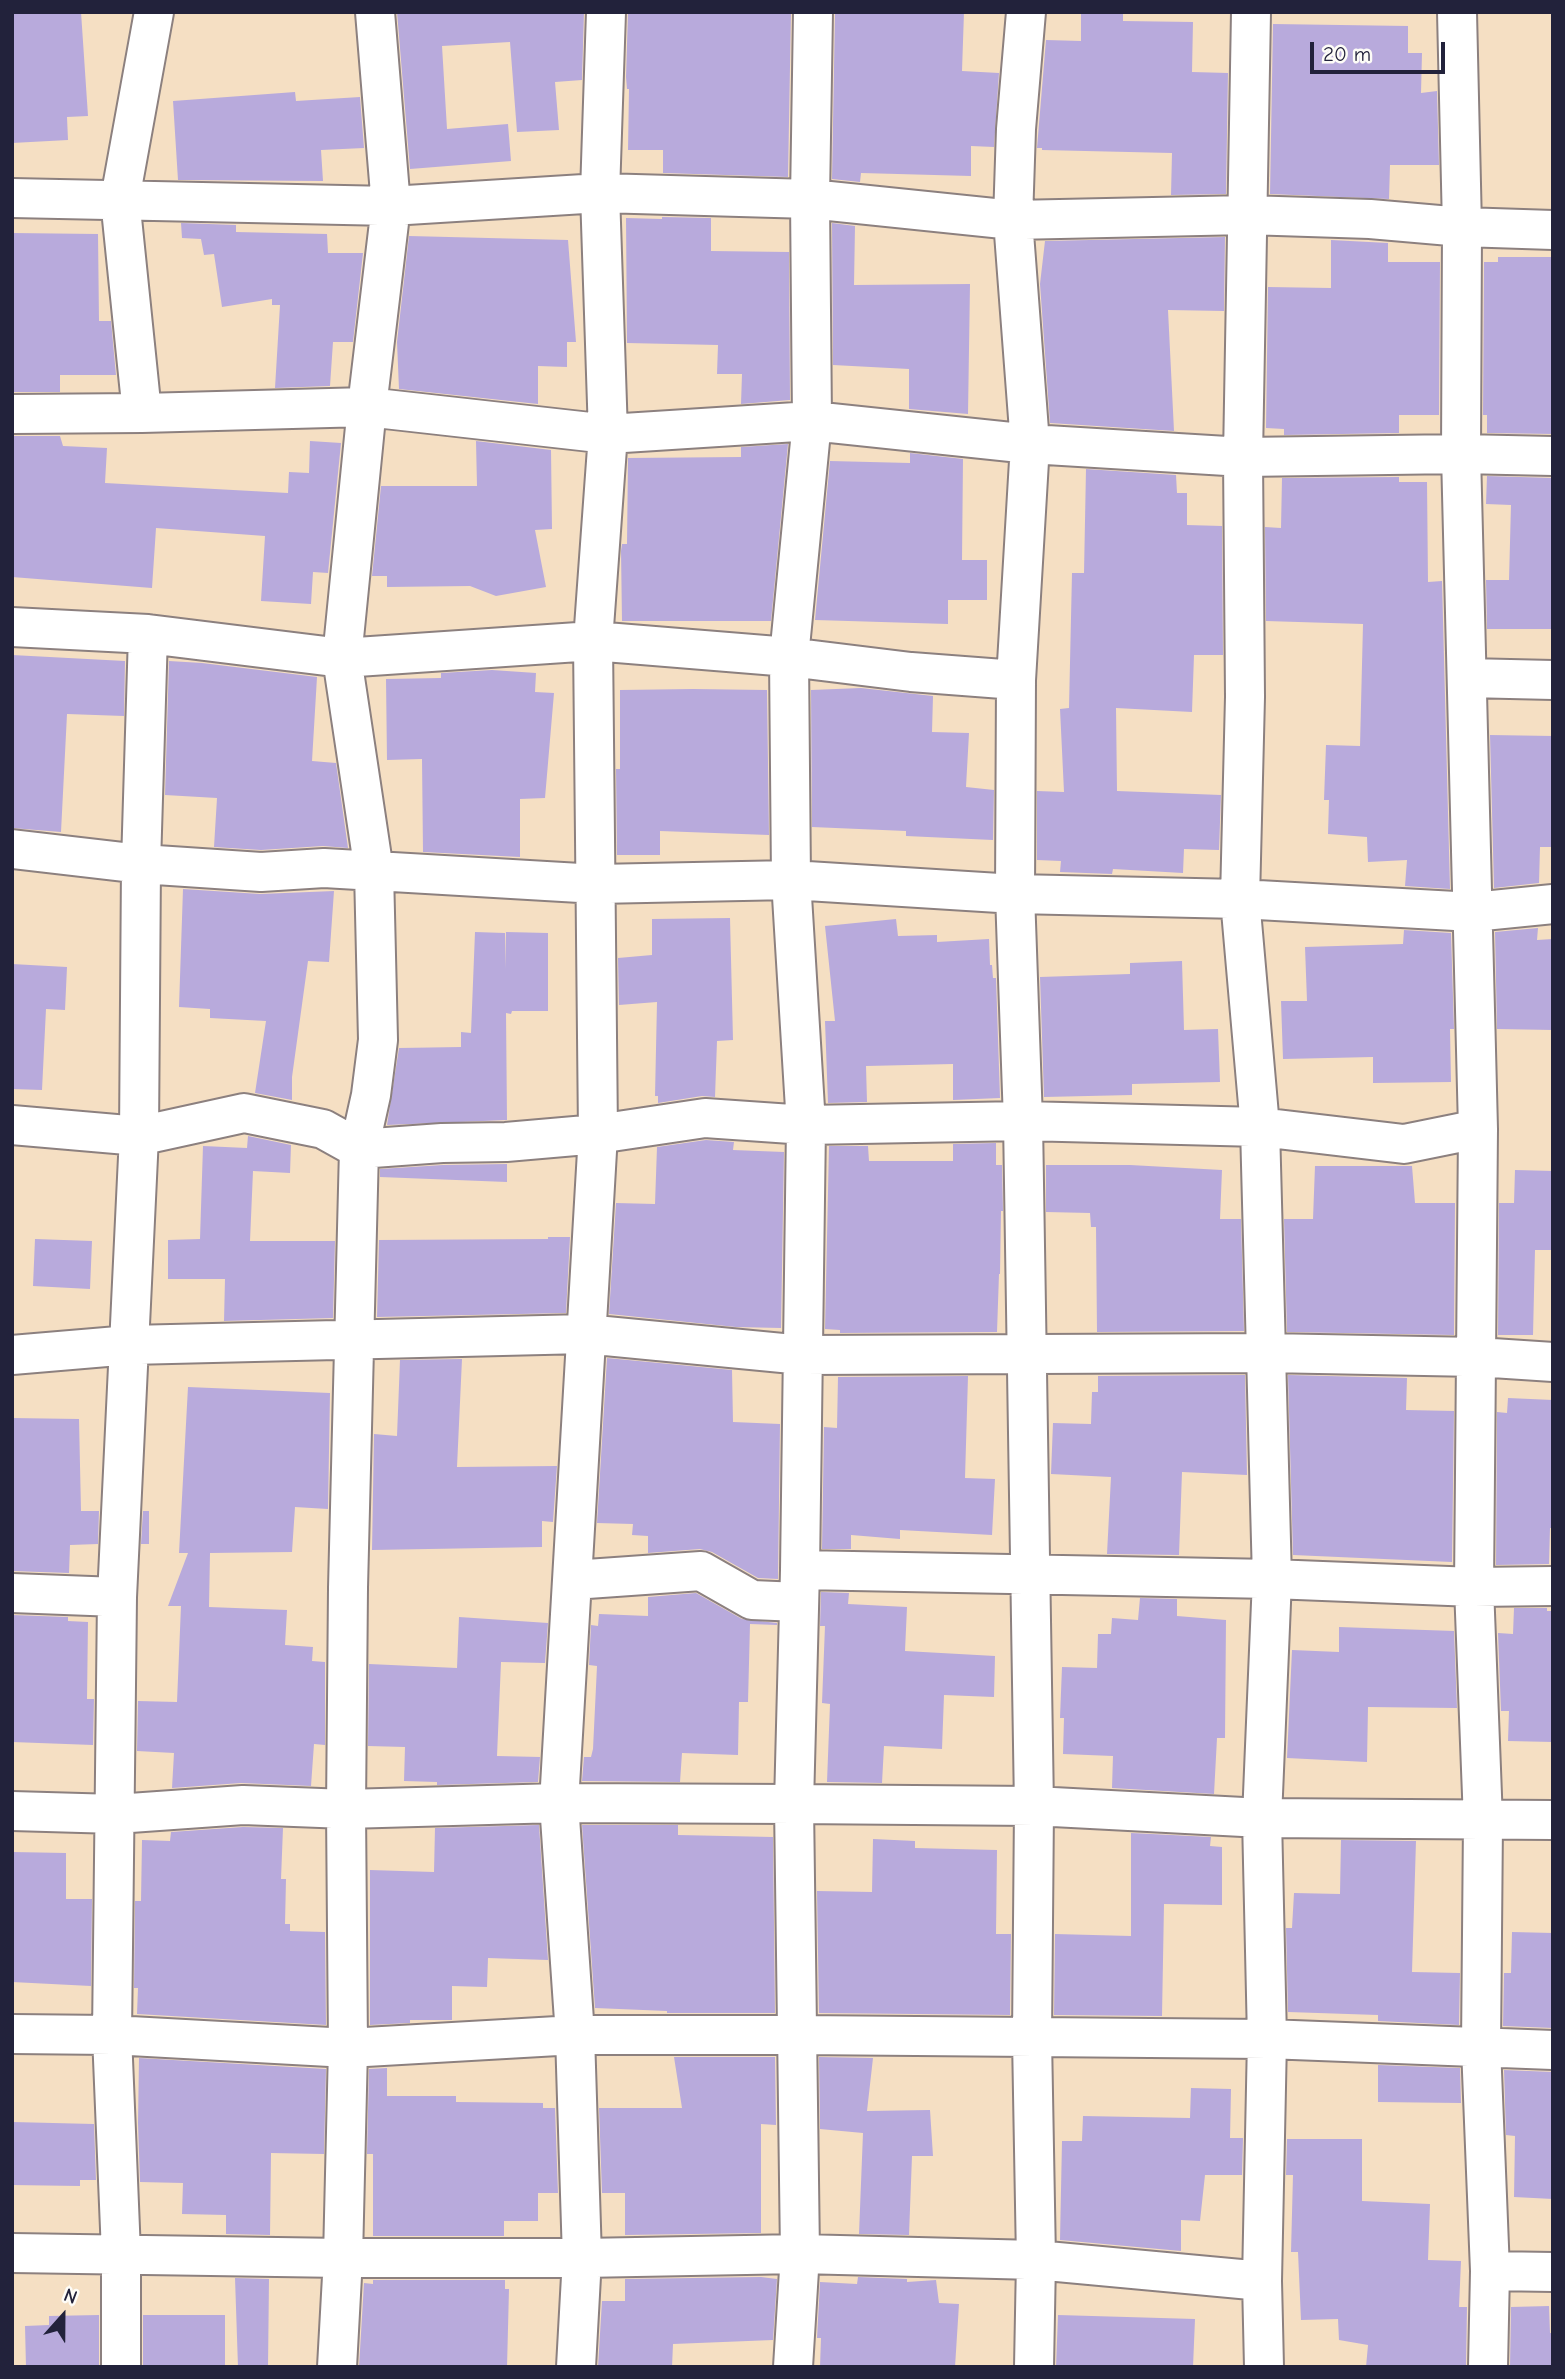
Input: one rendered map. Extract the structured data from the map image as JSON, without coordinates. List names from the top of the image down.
{
  "scale_bar": "20 m",
  "north": "top"
}
